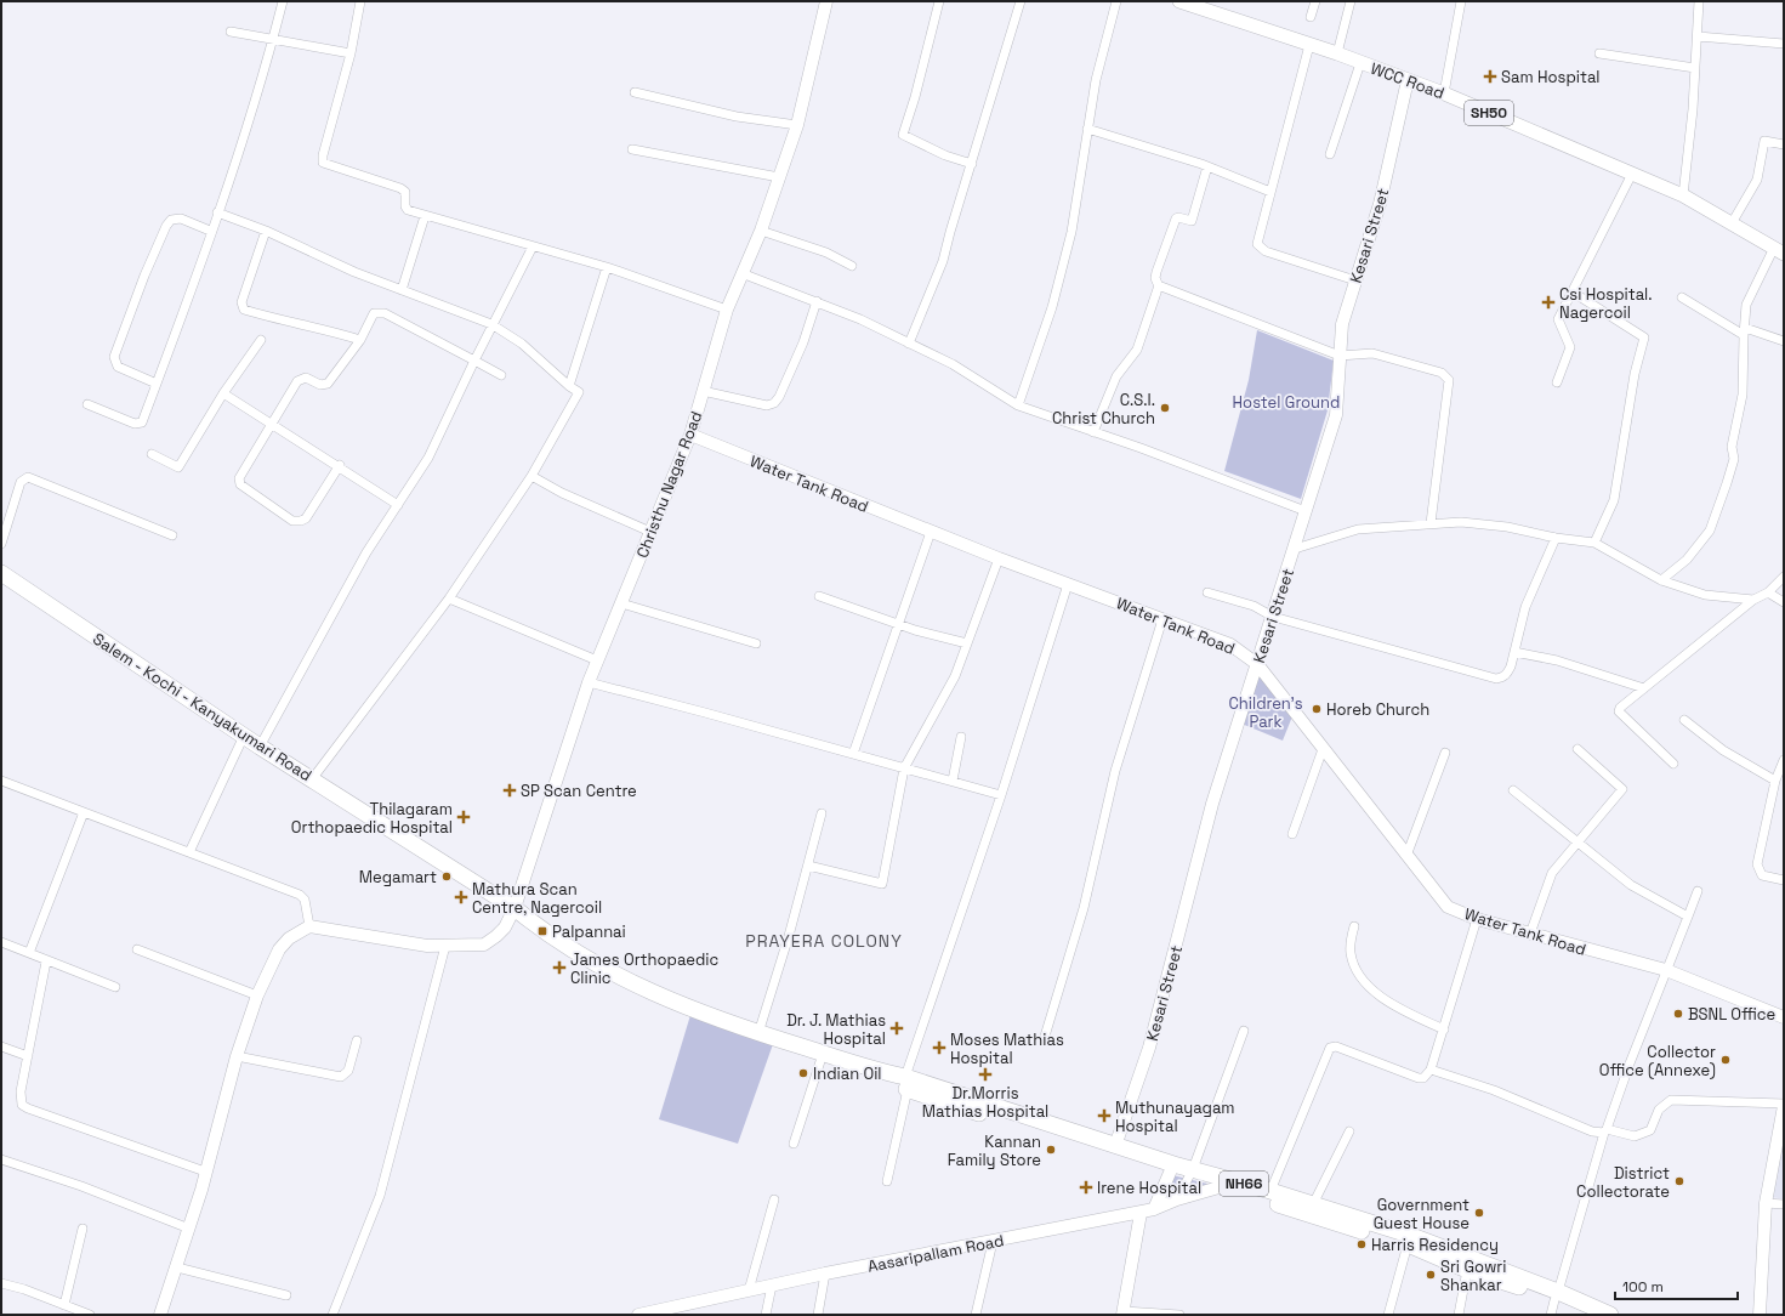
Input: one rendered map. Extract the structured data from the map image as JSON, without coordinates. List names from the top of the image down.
{
  "streets": {
    "highway": ["Salem - Kochi - Kanyakumari Road", "NH66"],
    "main road": ["WCC Road", "SH50"],
    "street": [
      "Kesari Street",
      "Water Tank Road",
      "Christhu Nagar Road",
      "Aasaripallam Road"
    ]
  },
  "crossings": [
    ["WCC Road", "Kesari Street"],
    ["Kesari Street", "Water Tank Road"],
    ["Kesari Street", "Salem - Kochi - Kanyakumari Road"],
    ["Water Tank Road", "Christhu Nagar Road"],
    ["Christhu Nagar Road", "Salem - Kochi - Kanyakumari Road"],
    ["Salem - Kochi - Kanyakumari Road", "Aasaripallam Road"]
  ],
  "districts": ["PRAYERA COLONY"],
  "parks": ["Hostel Ground", "Children's Park"],
  "places": {
    "health": [
      "Sam Hospital",
      "Csi Hospital. Nagercoil",
      "SP Scan Centre",
      "Thilagaram Orthopaedic Hospital",
      "Mathura Scan Centre, Nagercoil",
      "James Orthopaedic Clinic",
      "Dr. J. Mathias Hospital",
      "Moses Mathias Hospital",
      "Dr.Morris Mathias Hospital",
      "Muthunayagam Hospital",
      "Irene Hospital"
    ],
    "other": [
      "C.S.I. Christ Church",
      "Horeb Church",
      "Megamart",
      "BSNL Office",
      "Collector Office (Annexe)",
      "Indian Oil",
      "Kannan Family Store",
      "District Collectorate",
      "Government Guest House",
      "Harris Residency",
      "Sri Gowri Shankar"
    ],
    "transit": ["Palpannai"]
  },
  "scale_bar": "100 m"
}
